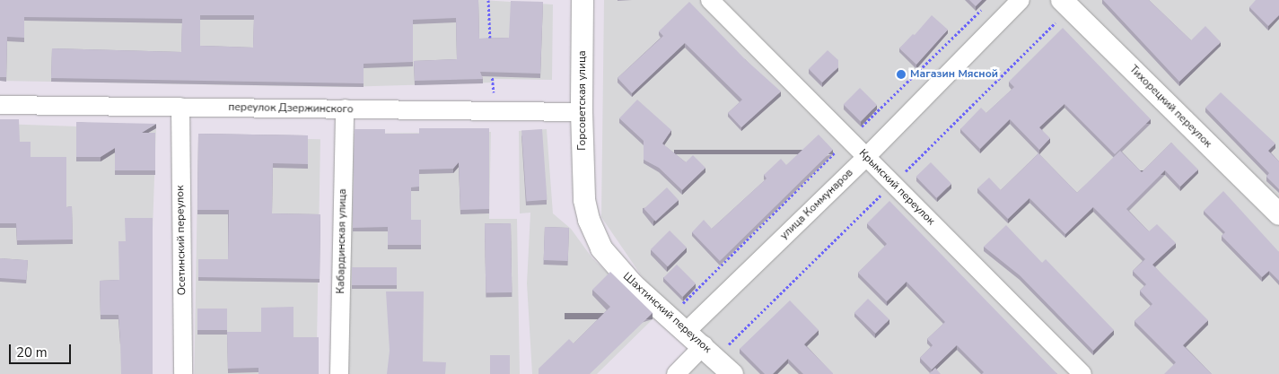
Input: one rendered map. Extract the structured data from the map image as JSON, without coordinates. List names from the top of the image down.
{
  "streets": {
    "street": [
      "Горсоветская улица",
      "Тихорецкий переулок",
      "переулок Дзержинского",
      "Крымский переулок",
      "улица Коммунаров",
      "Осетинский переулок",
      "Кабардинская улица",
      "Шахтинский переулок"
    ]
  },
  "crossings": [
    ["Горсоветская улица", "переулок Дзержинского"],
    ["Горсоветская улица", "Шахтинский переулок"],
    ["переулок Дзержинского", "Осетинский переулок"],
    ["переулок Дзержинского", "Кабардинская улица"],
    ["Крымский переулок", "улица Коммунаров"],
    ["улица Коммунаров", "Шахтинский переулок"]
  ],
  "places": ["Магазин Мясной"],
  "scale_bar": "20 m"
}
